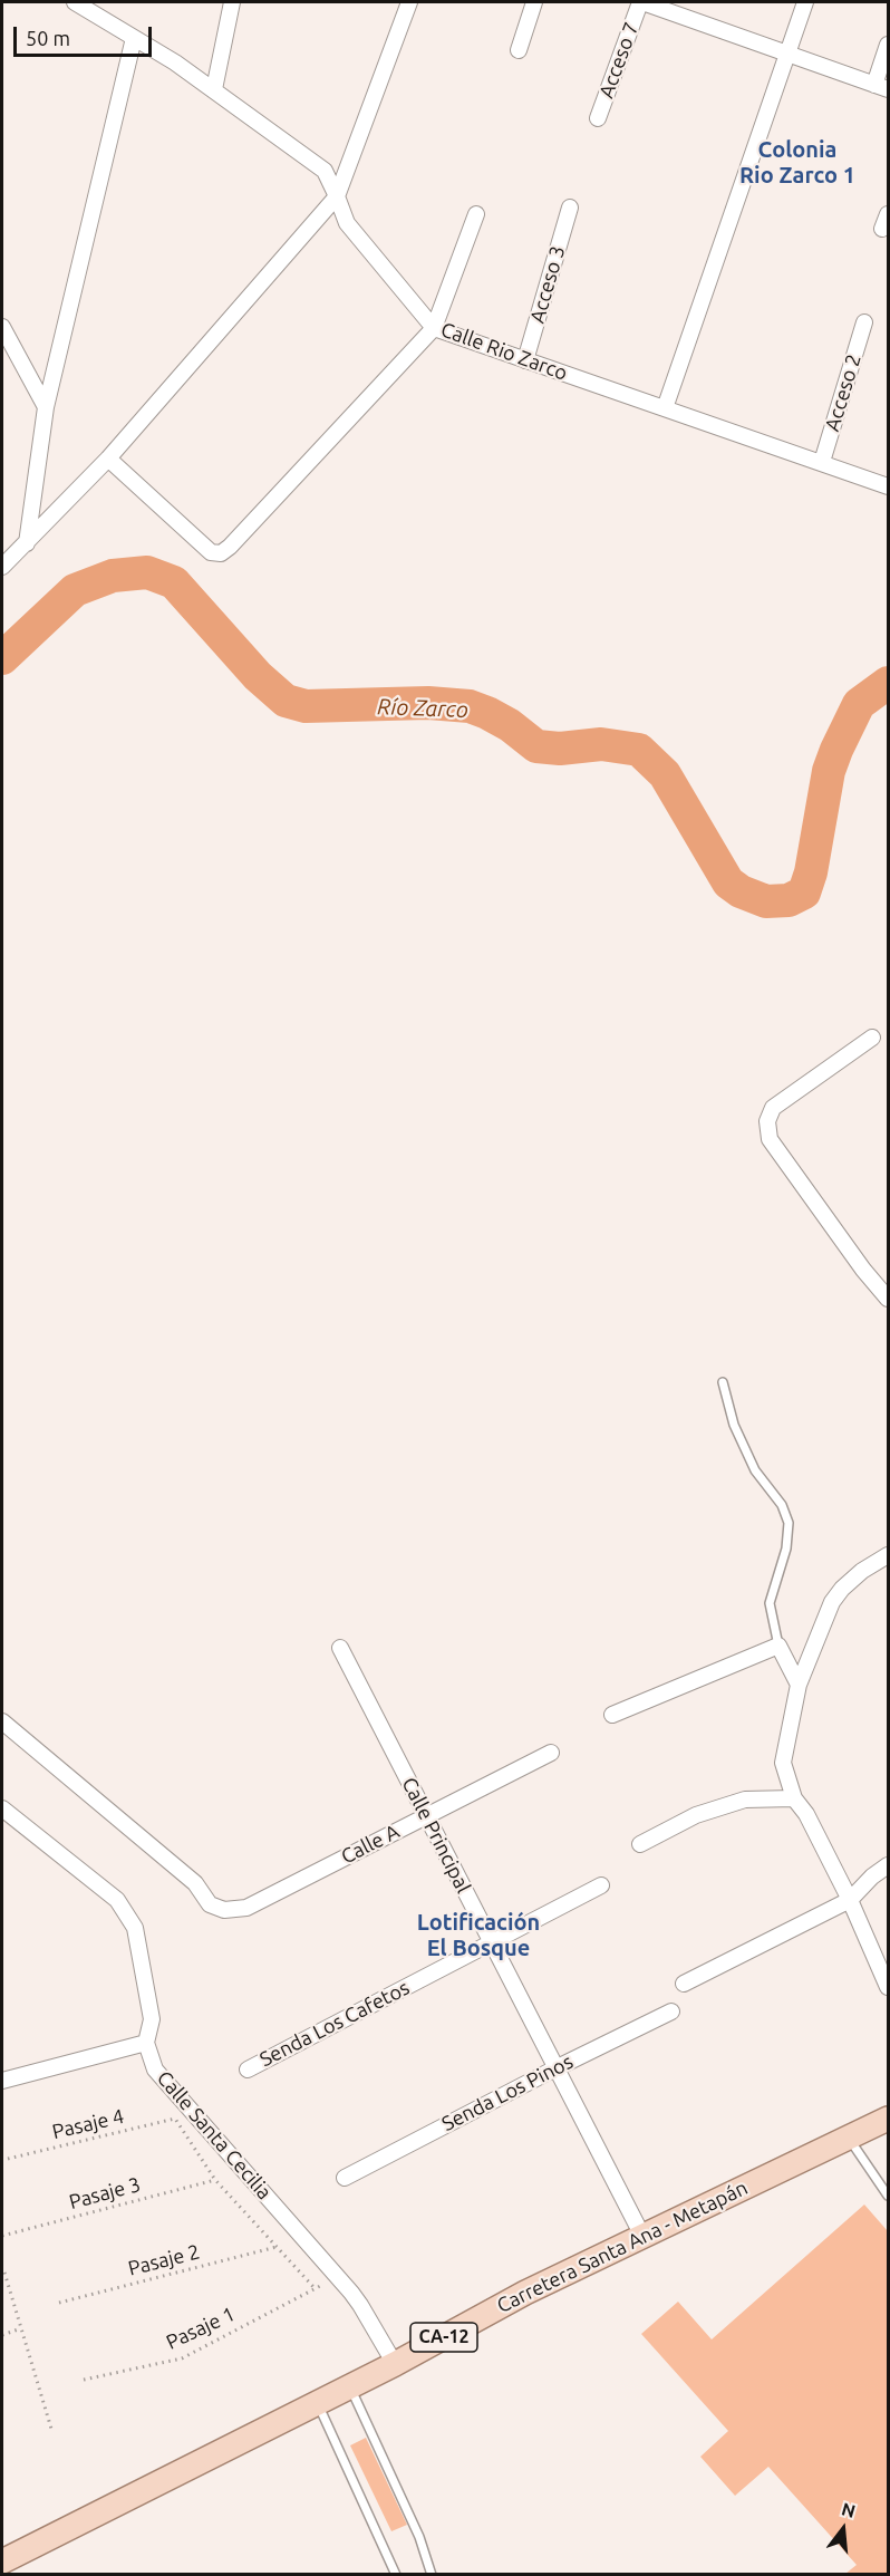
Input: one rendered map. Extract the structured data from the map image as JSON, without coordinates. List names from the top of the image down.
{
  "streets": {
    "main road": ["Carretera Santa Ana - Metapán", "CA-12"],
    "street": [
      "Acceso 7",
      "Acceso 3",
      "Calle Rio Zarco",
      "Acceso 2",
      "Calle Principal",
      "Calle A",
      "Senda Los Cafetos",
      "Senda Los Pinos",
      "Calle Santa Cecilia"
    ],
    "path": [
      "Pasaje 4",
      "Pasaje 3",
      "Pasaje 2",
      "Pasaje 1"
    ]
  },
  "crossings": [
    ["Acceso 3", "Calle Rio Zarco"],
    ["Calle Rio Zarco", "Acceso 2"],
    ["Calle Principal", "Calle A"],
    ["Calle Principal", "Senda Los Cafetos"],
    ["Calle Principal", "Senda Los Pinos"],
    ["Calle Principal", "Carretera Santa Ana - Metapán"],
    ["Pasaje 4", "Pasaje 3"],
    ["Calle Santa Cecilia", "Carretera Santa Ana - Metapán"]
  ],
  "districts": ["Colonia Rio Zarco 1", "Lotificación El Bosque"],
  "water": ["Río Zarco"],
  "scale_bar": "50 m",
  "north": "top"
}
